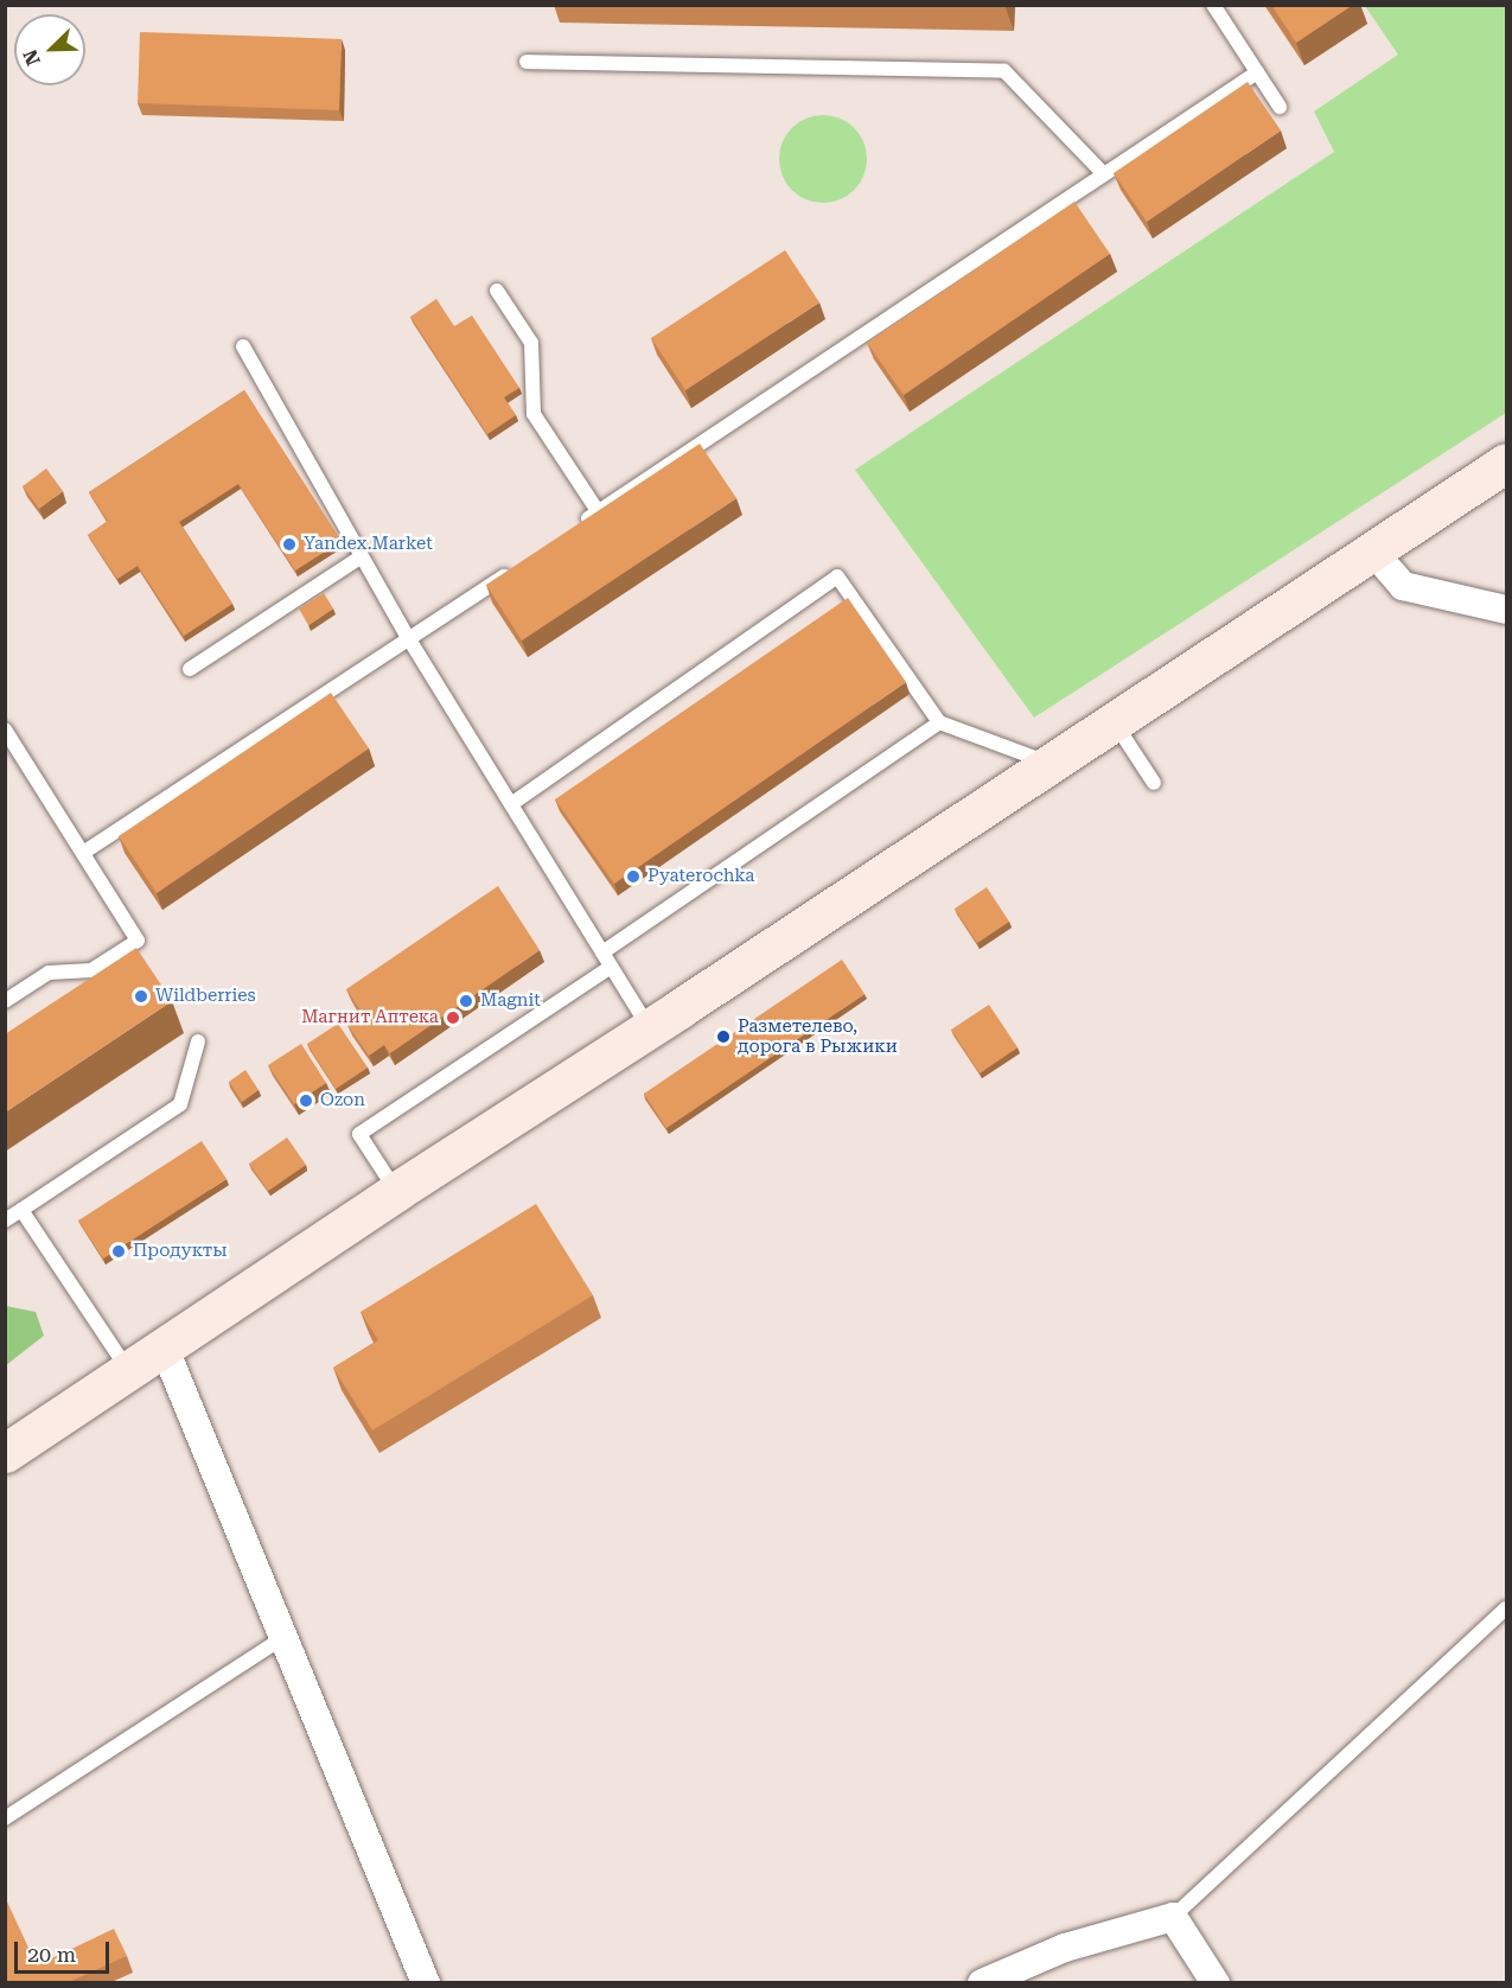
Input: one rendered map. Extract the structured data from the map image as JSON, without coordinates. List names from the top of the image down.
{
  "places": [
    "Yandex.Market",
    "Pyaterochka",
    "Wildberries",
    "Magnit",
    "Магнит Аптека",
    "Разметелево, дорога в Рыжики",
    "Ozon",
    "Продукты"
  ],
  "scale_bar": "20 m",
  "north": "bottom left"
}
